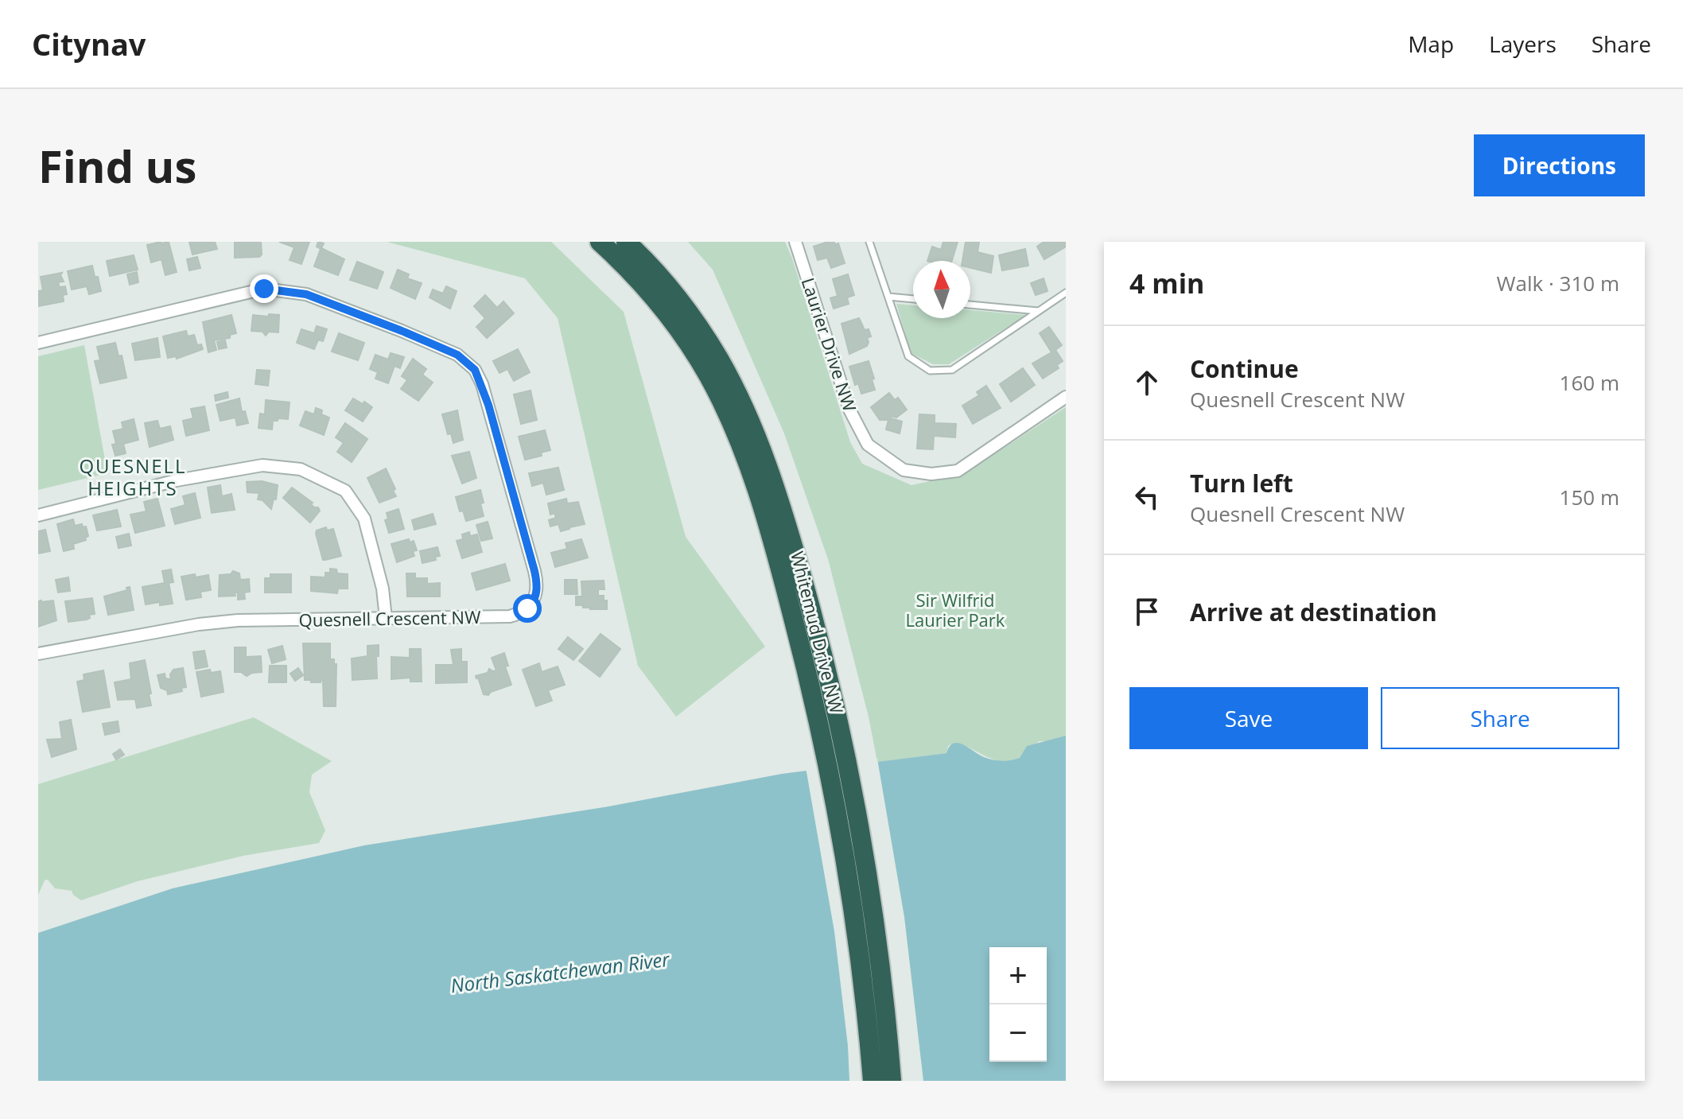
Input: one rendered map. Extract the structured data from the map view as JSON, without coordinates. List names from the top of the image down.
{
  "streets": {
    "highway": ["Whitemud Drive NW"],
    "street": ["Laurier Drive NW", "Quesnell Crescent NW"]
  },
  "districts": ["QUESNELL HEIGHTS"],
  "water": ["North Saskatchewan River"],
  "parks": ["Sir Wilfrid Laurier Park"],
  "north": "top",
  "page": {
    "header": "Citynav",
    "nav": ["Map", "Layers", "Share"],
    "buttons": [
      "Directions",
      ["Save", "Share"]
    ],
    "title": "Find us",
    "heading": ["4 min", "Walk · 310 m"],
    "list": [
      ["Continue", "Quesnell Crescent NW", "160 m"],
      ["Turn left", "Quesnell Crescent NW", "150 m"],
      "Arrive at destination"
    ],
    "map_buttons": ["+", "−"]
  }
}
